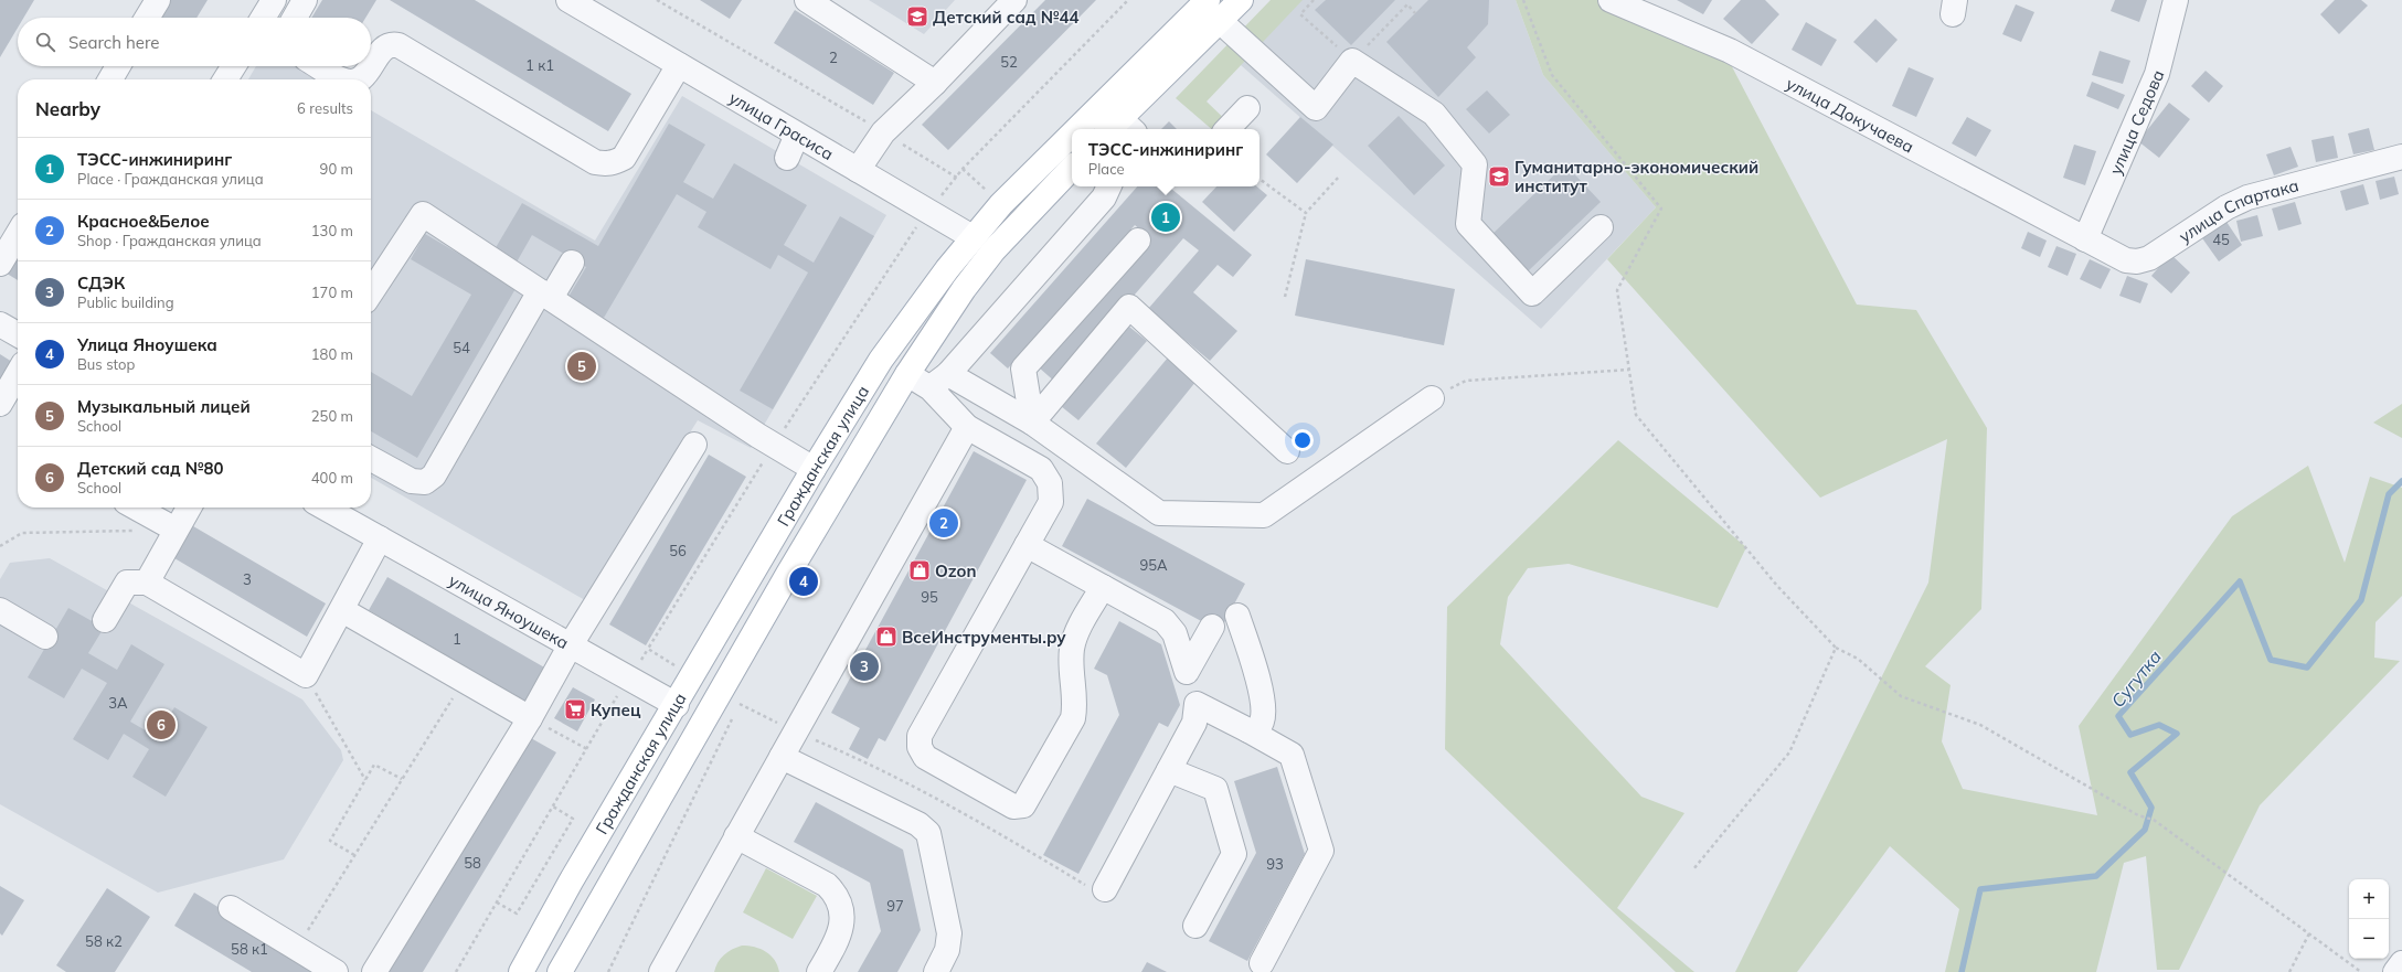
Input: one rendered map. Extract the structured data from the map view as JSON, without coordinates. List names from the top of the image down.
{
  "streets": {
    "main road": ["улица Грасиса", "Гражданская улица", "улица Яноушека"],
    "street": ["улица Докучаева", "улица Седова", "улица Спартака"]
  },
  "crossings": [
    ["улица Докучаева", "улица Седова"],
    ["улица Докучаева", "улица Спартака"],
    ["улица Седова", "улица Спартака"],
    ["улица Грасиса", "Гражданская улица"],
    ["Гражданская улица", "улица Яноушека"]
  ],
  "water": ["Сугутка"],
  "places": {
    "school or university": ["Детский сад №44", "Гуманитарно-экономический институт"],
    "shop": ["Ozon", "ВсеИнструменты.ру"],
    "supermarket": ["Купец"]
  },
  "house_numbers": [
    "2",
    "52",
    "1 к1",
    "45",
    "54",
    "56",
    "95А",
    "3",
    "95",
    "1",
    "3А",
    "58",
    "93",
    "97",
    "58 к2",
    "58 к1"
  ],
  "page": {
    "search": "Search here",
    "heading": ["Nearby", "6 results"],
    "popup": ["ТЭСС-инжиниринг", "Place"],
    "list": [
      {
        "mark": "1",
        "name": "ТЭСС-инжиниринг",
        "note": "Place · Гражданская улица",
        "value": "90 m"
      },
      {
        "mark": "2",
        "name": "Красное&Белое",
        "note": "Shop · Гражданская улица",
        "value": "130 m"
      },
      {
        "mark": "3",
        "name": "СДЭК",
        "note": "Public building",
        "value": "170 m"
      },
      {
        "mark": "4",
        "name": "Улица Яноушека",
        "note": "Bus stop",
        "value": "180 m"
      },
      {
        "mark": "5",
        "name": "Музыкальный лицей",
        "note": "School",
        "value": "250 m"
      },
      {
        "mark": "6",
        "name": "Детский сад №80",
        "note": "School",
        "value": "400 m"
      }
    ],
    "pins": [
      "1",
      "5",
      "2",
      "4",
      "3",
      "6"
    ],
    "map_buttons": ["+", "−"]
  }
}
